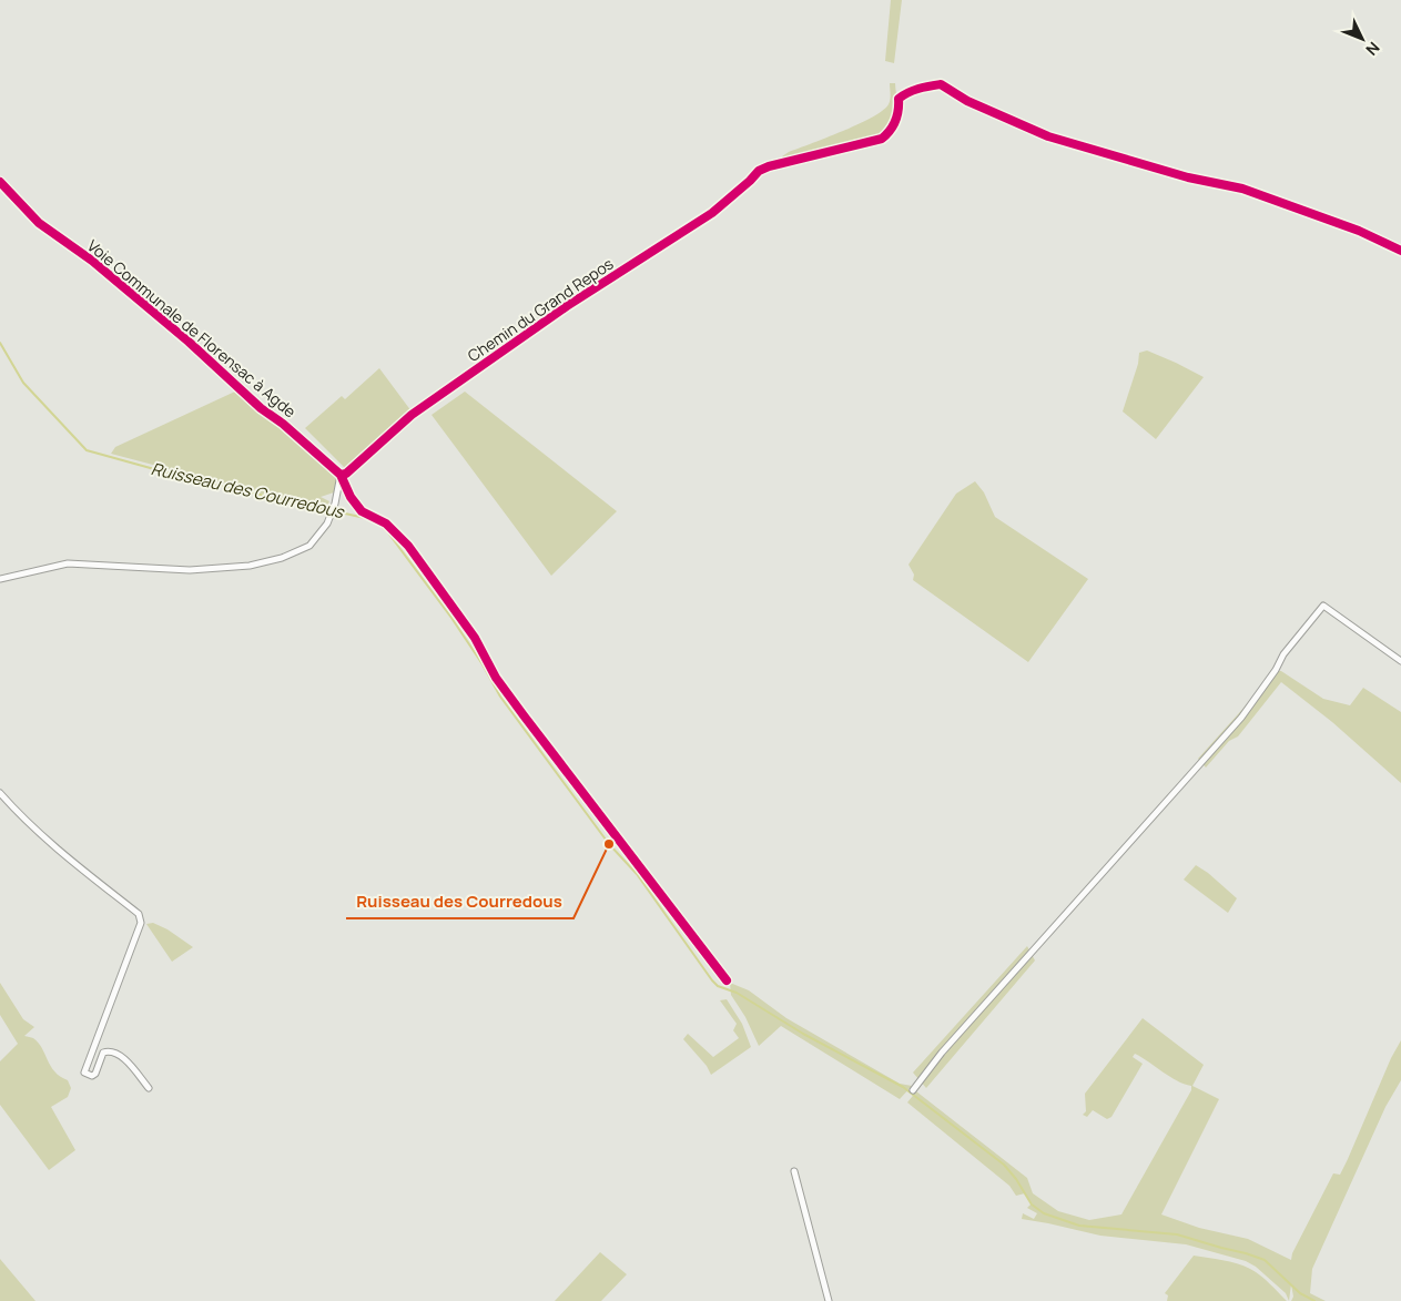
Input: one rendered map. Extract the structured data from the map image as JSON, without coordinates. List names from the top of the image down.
{
  "streets": {
    "street": ["Chemin du Grand Repos", "Voie Communale de Florensac à Agde"]
  },
  "crossings": [
    ["Chemin du Grand Repos", "Voie Communale de Florensac à Agde"]
  ],
  "water": ["Ruisseau des Courredous"],
  "places": ["Ruisseau des Courredous"],
  "north": "bottom right"
}
